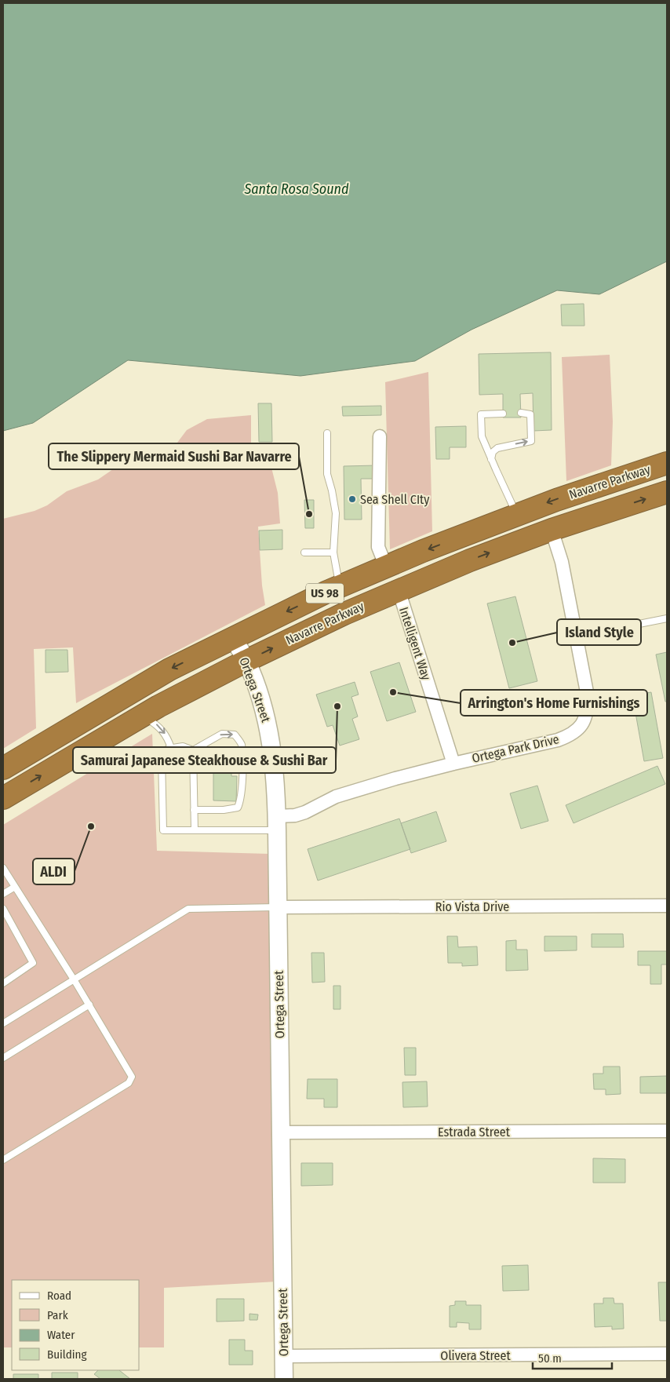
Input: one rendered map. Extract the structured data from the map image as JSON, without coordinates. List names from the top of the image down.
{
  "streets": {
    "highway": ["Navarre Parkway", "US 98"],
    "street": [
      "Intelligent Way",
      "Ortega Street",
      "Ortega Park Drive",
      "Rio Vista Drive",
      "Estrada Street",
      "Olivera Street"
    ]
  },
  "crossings": [
    ["Navarre Parkway", "Intelligent Way"],
    ["Navarre Parkway", "Ortega Street"],
    ["Navarre Parkway", "Ortega Park Drive"],
    ["Intelligent Way", "Ortega Park Drive"],
    ["Ortega Street", "Ortega Park Drive"],
    ["Ortega Street", "Rio Vista Drive"],
    ["Ortega Street", "Estrada Street"],
    ["Ortega Street", "Olivera Street"]
  ],
  "water": ["Santa Rosa Sound"],
  "places": [
    "Sea Shell CIty",
    "The Slippery Mermaid Sushi Bar Navarre",
    "Island Style",
    "Arrington's Home Furnishings",
    "Samurai Japanese Steakhouse & Sushi Bar",
    "ALDI"
  ],
  "legend": [
    "Road",
    "Park",
    "Water",
    "Building"
  ],
  "scale_bar": "50 m"
}
